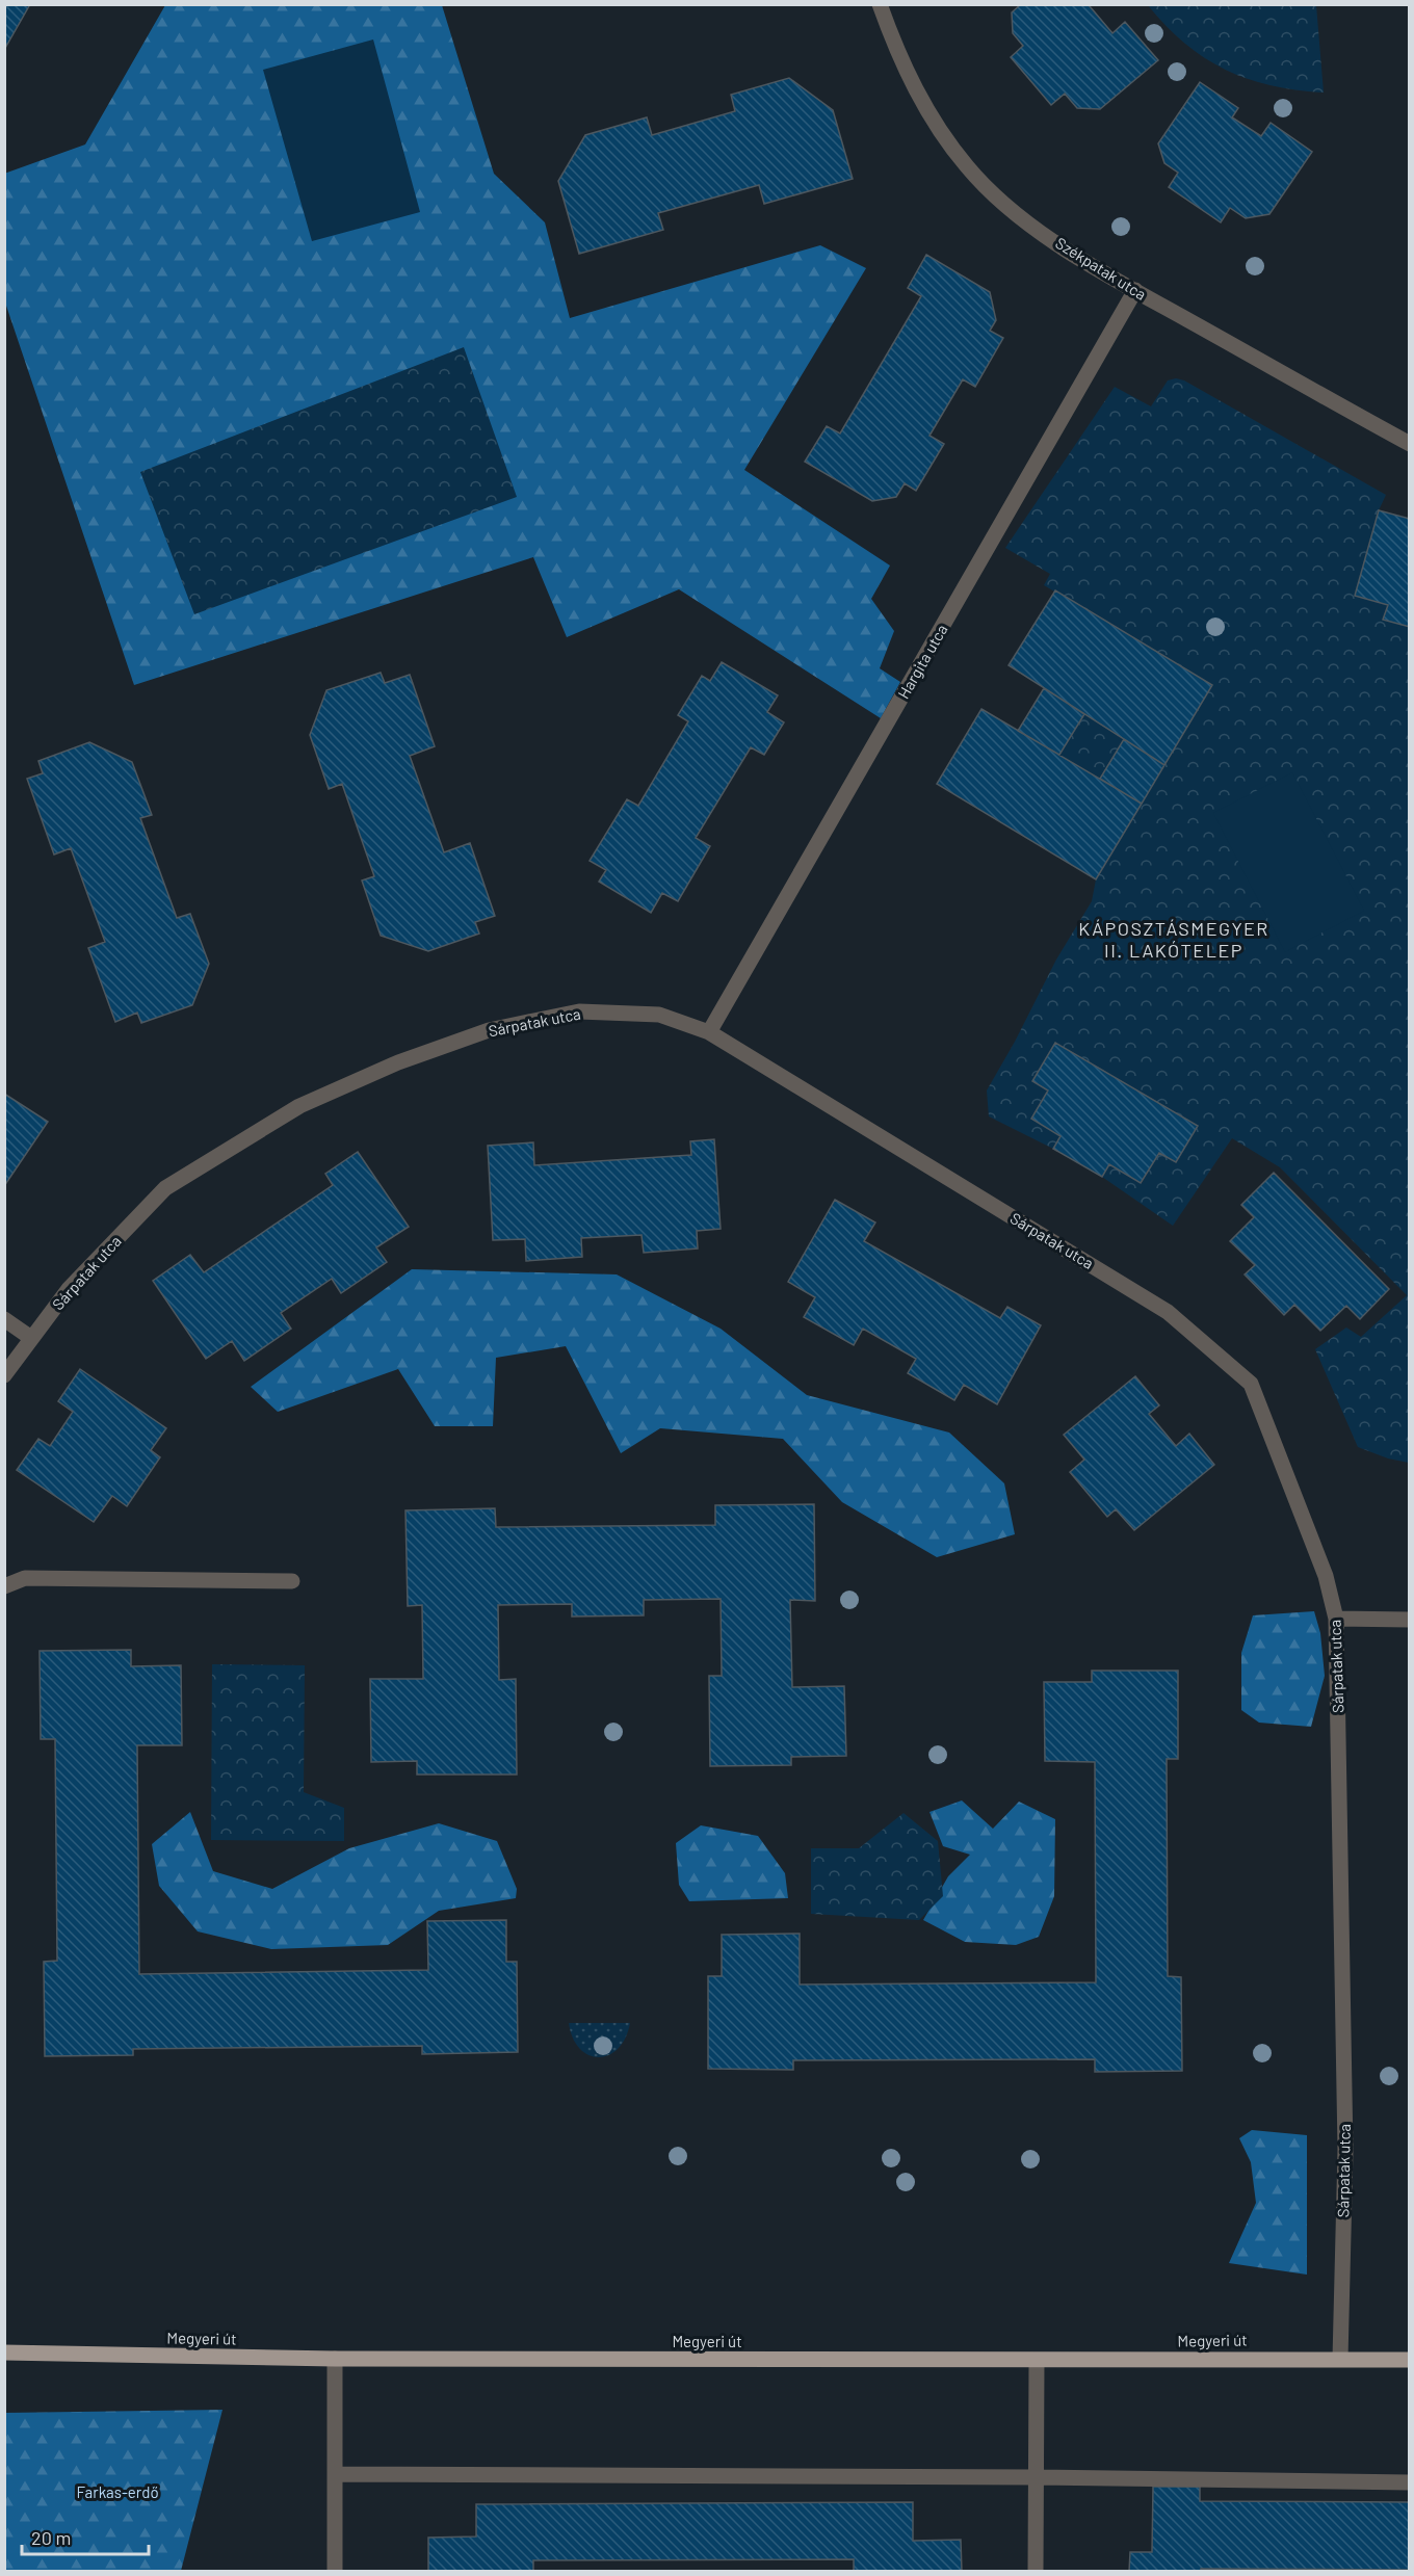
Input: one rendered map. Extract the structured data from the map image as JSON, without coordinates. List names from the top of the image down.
{
  "streets": {
    "main road": ["Megyeri út"],
    "street": ["Székpatak utca", "Hargita utca", "Sárpatak utca"]
  },
  "crossings": [
    ["Székpatak utca", "Hargita utca"],
    ["Hargita utca", "Sárpatak utca"],
    ["Sárpatak utca", "Megyeri út"]
  ],
  "districts": ["KÁPOSZTÁSMEGYER II. LAKÓTELEP"],
  "parks": ["Farkas-erdő"],
  "scale_bar": "20 m"
}
